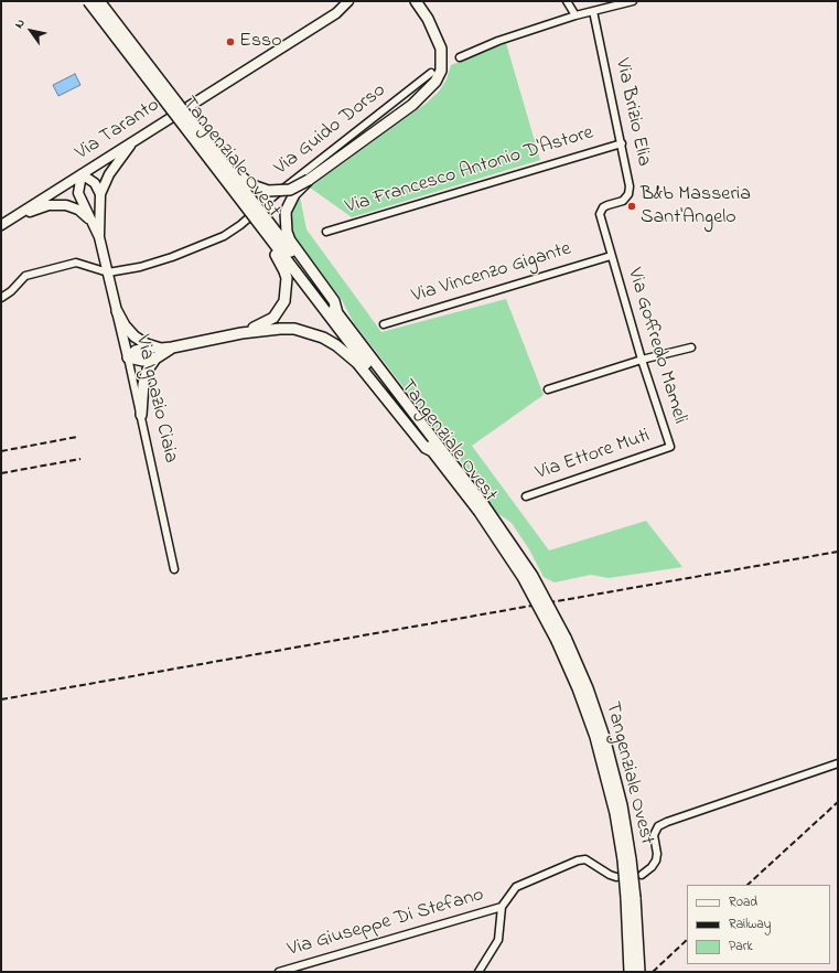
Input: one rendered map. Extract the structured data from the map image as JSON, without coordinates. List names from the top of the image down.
{
  "streets": {
    "highway": ["Tangenziale Ovest"],
    "main road": ["Via Taranto", "Via Ignazio Ciaia"],
    "street": [
      "Via Brizio Elia",
      "Via Guido Dorso",
      "Via Francesco Antonio D'Astore",
      "Via Vincenzo Gigante",
      "Via Goffredo Mameli",
      "Via Ettore Muti",
      "Via Giuseppe Di Stefano"
    ]
  },
  "crossings": [
    ["Via Brizio Elia", "Via Francesco Antonio D'Astore"],
    ["Via Brizio Elia", "Via Vincenzo Gigante"],
    ["Via Brizio Elia", "Via Goffredo Mameli"],
    ["Via Taranto", "Via Ignazio Ciaia"],
    ["Via Guido Dorso", "Via Ignazio Ciaia"],
    ["Via Vincenzo Gigante", "Via Goffredo Mameli"],
    ["Via Goffredo Mameli", "Via Ettore Muti"]
  ],
  "places": ["Esso", "B&b Masseria Sant'Angelo"],
  "legend": ["Road", "Railway", "Park"],
  "north": "top left"
}
